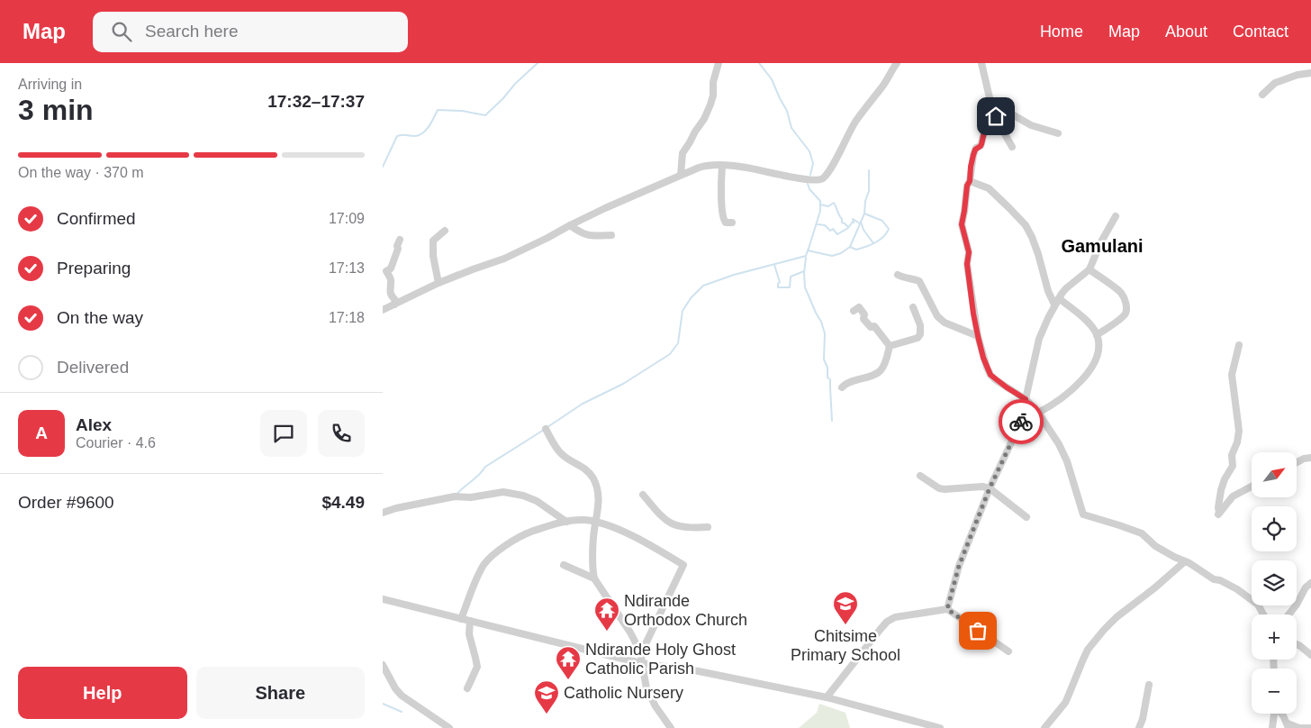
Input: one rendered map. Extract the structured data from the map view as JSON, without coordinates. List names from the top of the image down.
{
  "districts": ["Gamulani"],
  "places": {
    "school or university": ["Chitsime Primary School", "Catholic Nursery"],
    "temple": ["Ndirande Orthodox Church", "Ndirande Holy Ghost Catholic Parish"]
  },
  "north": "top right",
  "page": {
    "header": "Map",
    "search": "Search here",
    "nav": [
      "Home",
      "Map",
      "About",
      "Contact"
    ],
    "heading": ["3 min", "Arriving in", "17:32–17:37"],
    "panel": [
      "Alex",
      "Courier · 4.6",
      "Order #9600",
      "$4.49"
    ],
    "bar": "On the way · 370 m",
    "list": [
      ["Confirmed", "17:09"],
      ["Preparing", "17:13"],
      ["On the way", "17:18"],
      "Delivered"
    ],
    "round": "A",
    "map_buttons": ["+", "−"],
    "buttons": ["Help", "Share"]
  }
}
